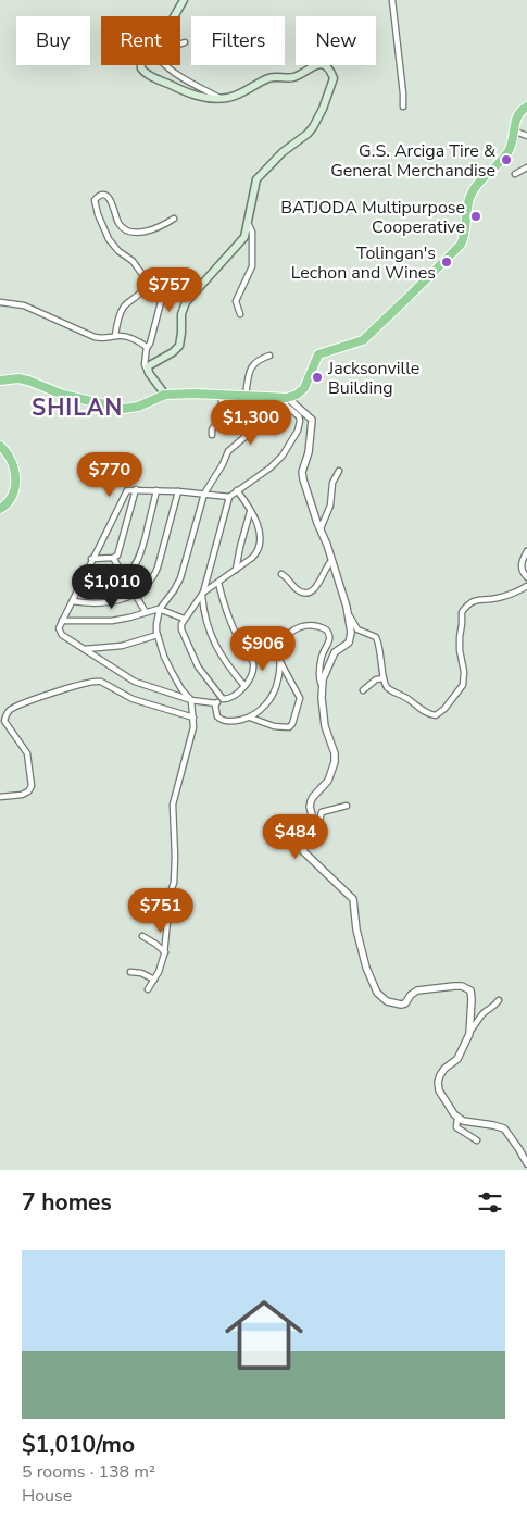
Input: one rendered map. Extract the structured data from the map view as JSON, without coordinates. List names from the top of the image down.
{
  "districts": ["SHILAN"],
  "places": [
    "G.S. Arciga Tire & General Merchandise",
    "BATJODA Multipurpose Cooperative",
    "Tolingan's Lechon and Wines",
    "Jacksonville Building"
  ],
  "page": {
    "chip": [
      "Buy",
      "Rent",
      "Filters",
      "New"
    ],
    "price": [
      "$757",
      "$1,300",
      "$770",
      "$1,010",
      "$906",
      "$484",
      "$751"
    ],
    "heading": "7 homes",
    "list": [
      {
        "name": "$1,010/mo",
        "note": "5 rooms · 138 m² · House"
      }
    ]
  }
}
